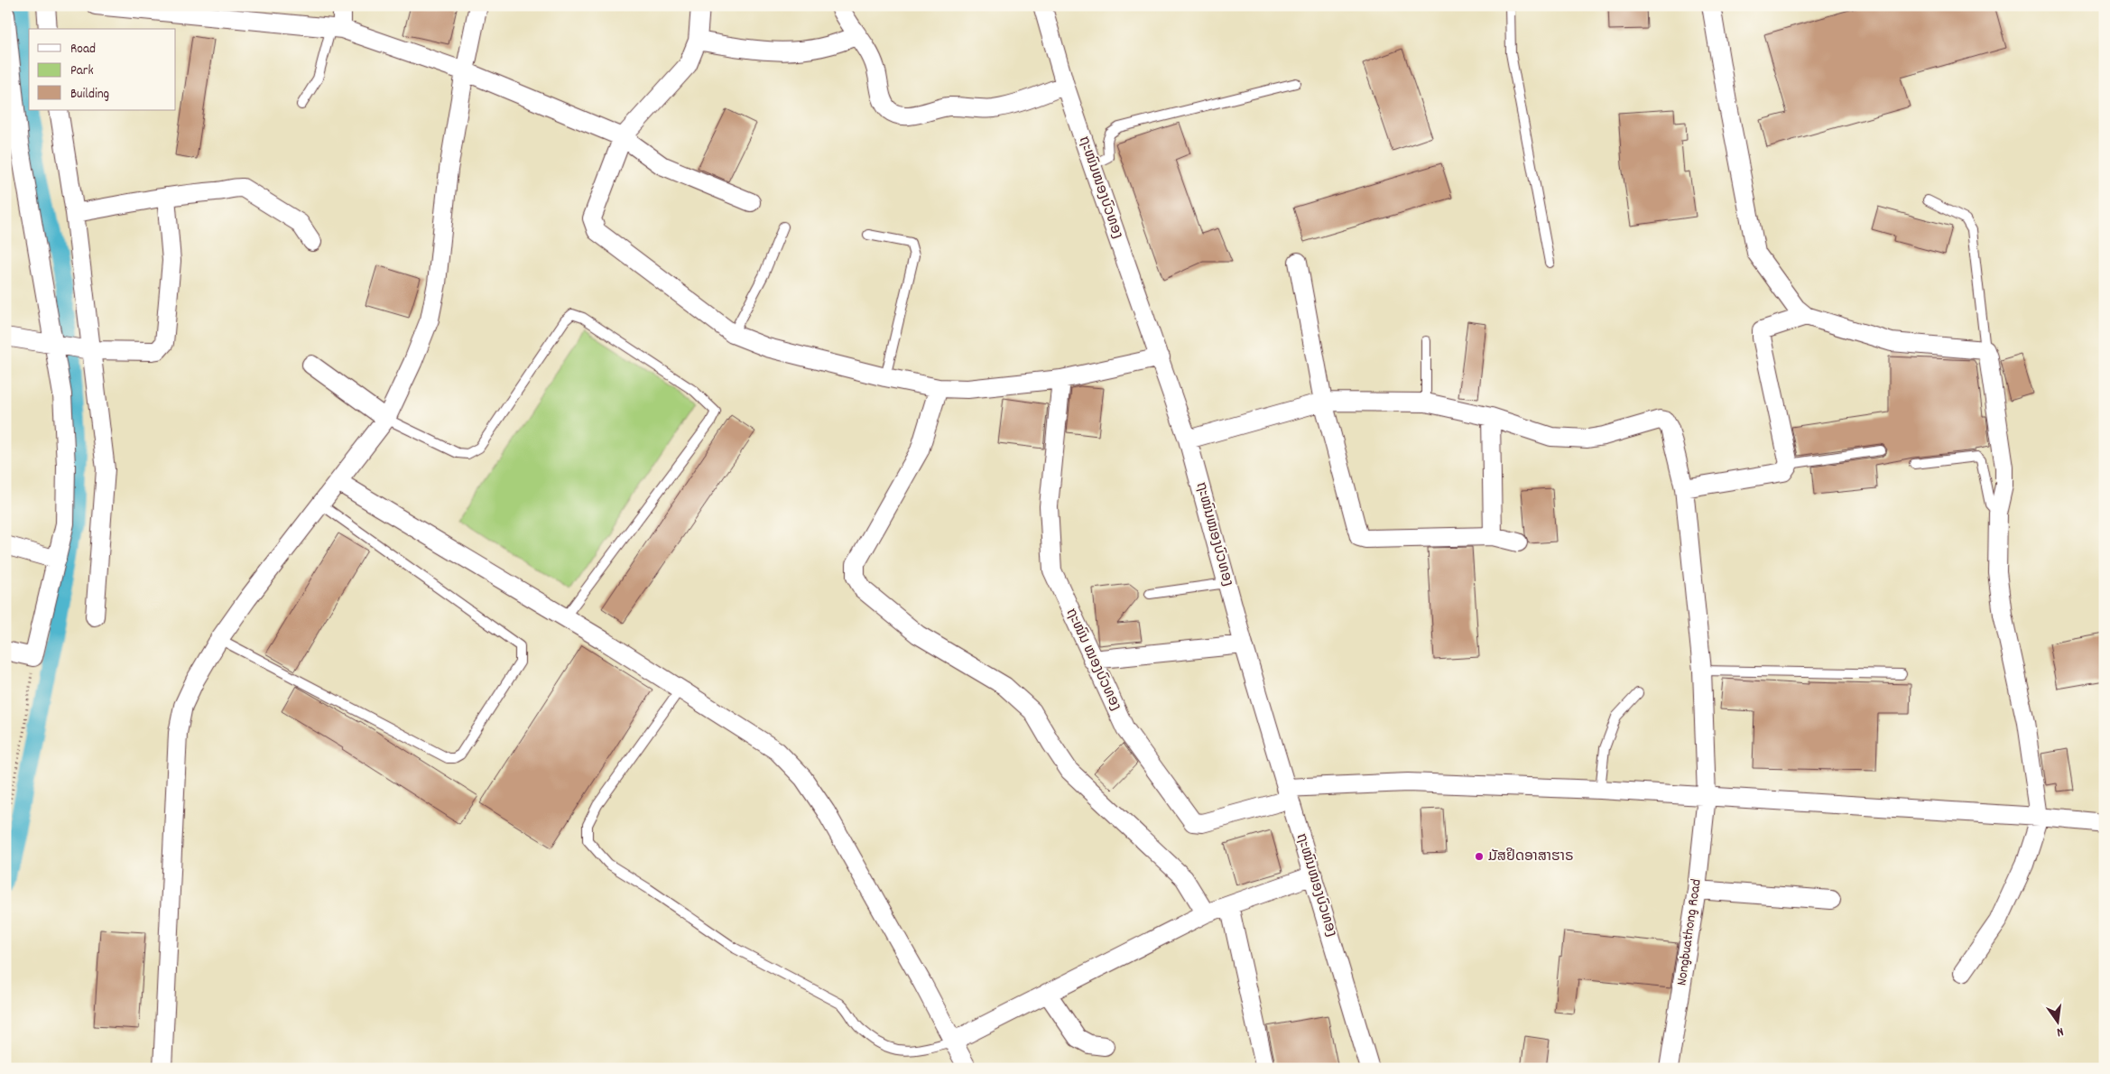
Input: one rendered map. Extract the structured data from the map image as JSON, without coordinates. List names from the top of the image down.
{
  "streets": {
    "street": ["ຖະໜົນໜອງບົວທອງ", "ຖະໜົນ ໝອງບົວທອງ", "Nongbuathong Road"]
  },
  "crossings": [
    ["ຖະໜົນໜອງບົວທອງ", "ຖະໜົນ ໝອງບົວທອງ"]
  ],
  "places": ["ມັສຢິດອາສາຮາຣ"],
  "legend": ["Road", "Park", "Building"],
  "north": "bottom"
}
